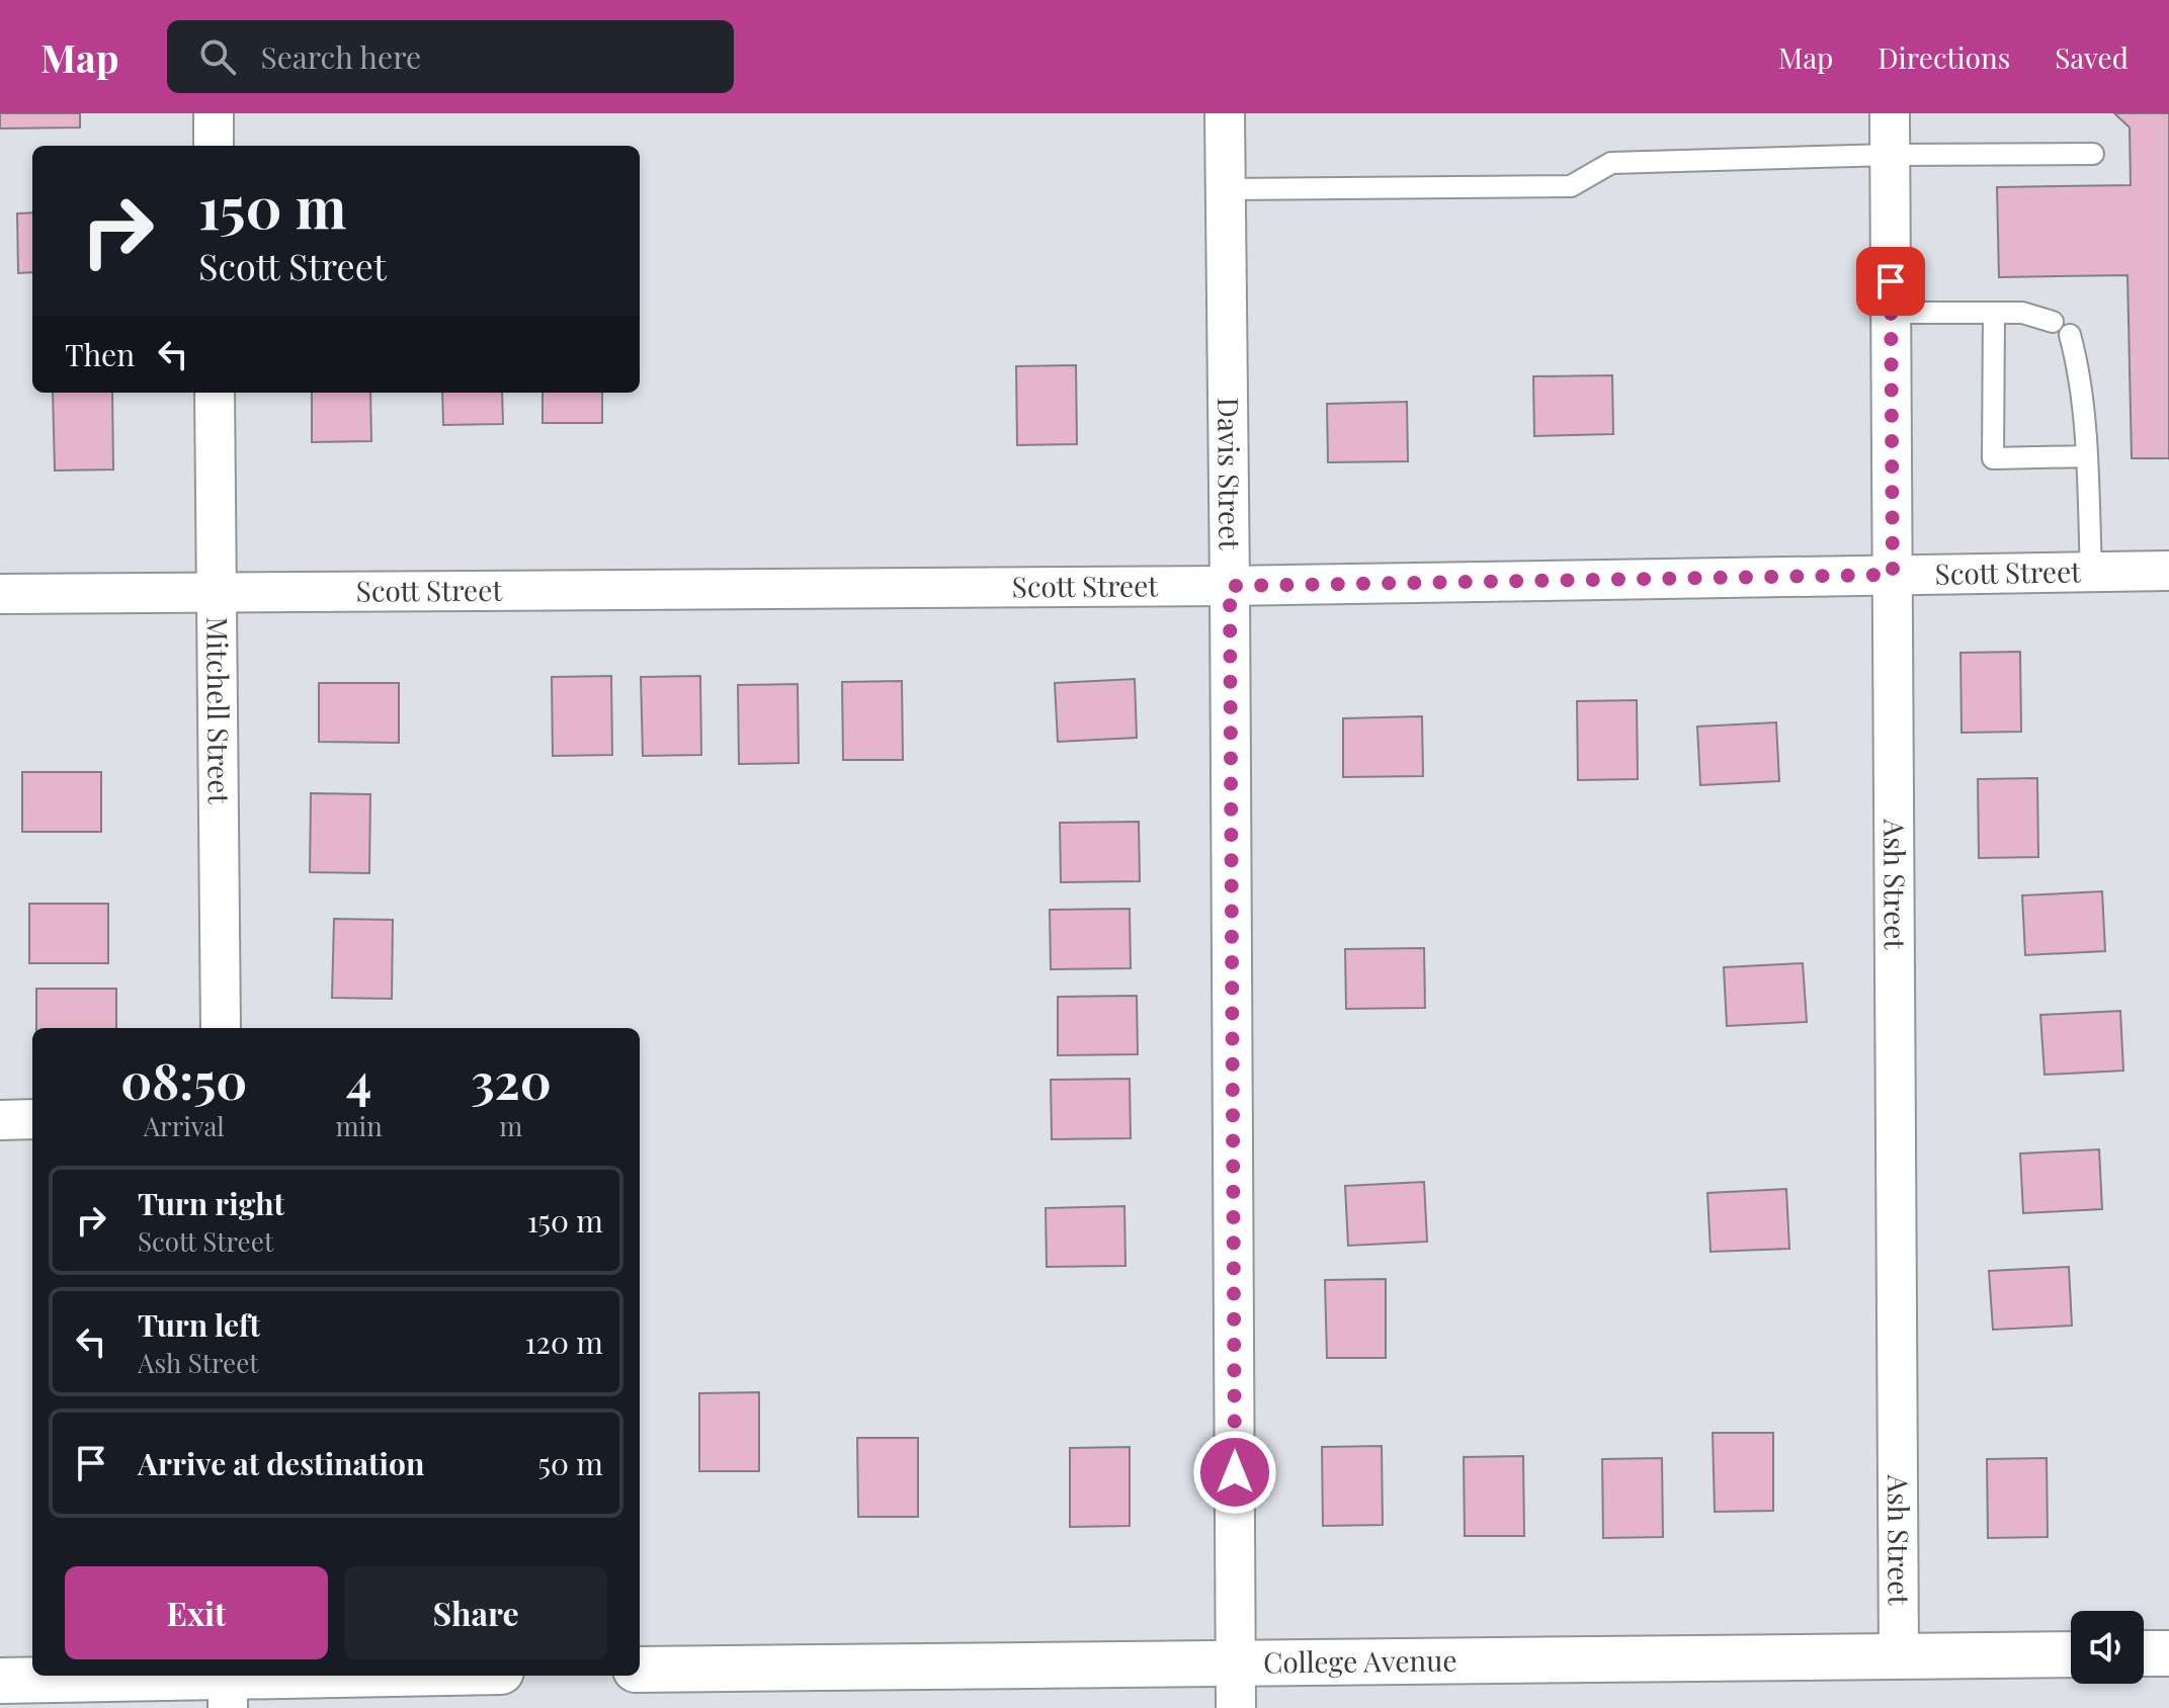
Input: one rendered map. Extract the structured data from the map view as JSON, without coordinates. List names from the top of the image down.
{
  "streets": {
    "street": [
      "Davis Street",
      "Scott Street",
      "Mitchell Street",
      "Ash Street",
      "College Avenue"
    ]
  },
  "crossings": [
    ["Davis Street", "Scott Street"],
    ["Davis Street", "College Avenue"],
    ["Scott Street", "Mitchell Street"],
    ["Scott Street", "Ash Street"],
    ["Ash Street", "College Avenue"]
  ],
  "page": {
    "header": "Map",
    "search": "Search here",
    "nav": ["Map", "Directions", "Saved"],
    "turn": ["150 m", "Scott Street"],
    "then": "Then",
    "eta": [
      "08:50",
      "Arrival",
      "4",
      "min",
      "320",
      "m"
    ],
    "list": [
      {
        "name": "Turn right",
        "note": "Scott Street",
        "value": "150 m"
      },
      {
        "name": "Turn left",
        "note": "Ash Street",
        "value": "120 m"
      },
      {
        "name": "Arrive at destination",
        "value": "50 m"
      }
    ],
    "buttons": ["Exit", "Share"]
  }
}
